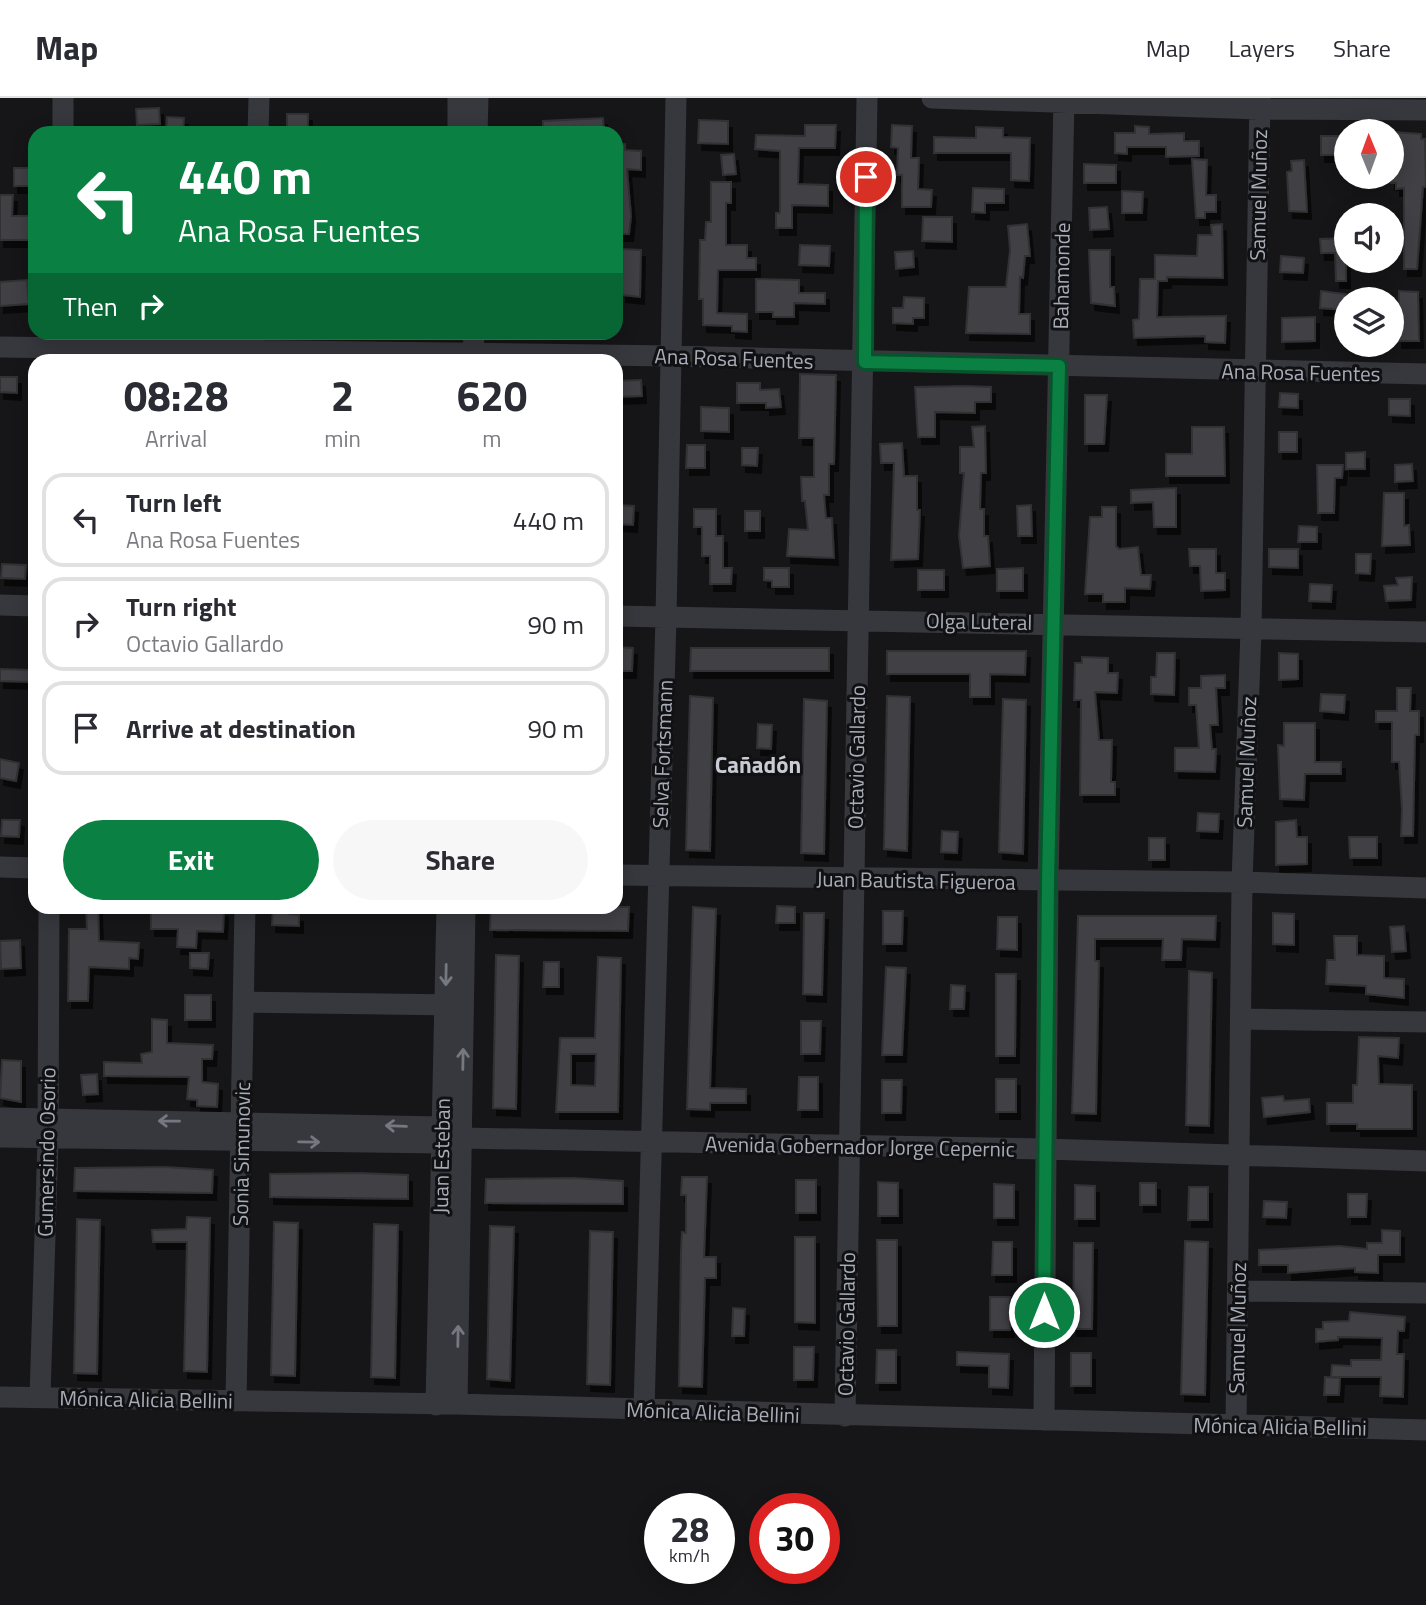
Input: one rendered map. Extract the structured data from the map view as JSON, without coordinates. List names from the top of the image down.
{
  "streets": {
    "street": [
      "Samuel Muñoz",
      "Bahamonde",
      "Ana Rosa Fuentes",
      "Olga Luteral",
      "Selva Fortsmann",
      "Octavio Gallardo",
      "Juan Bautista Figueroa",
      "Avenida Gobernador Jorge Cepernic",
      "Gumersindo Osorio",
      "Sonia Simunovic",
      "Juan Esteban",
      "Mónica Alicia Bellini"
    ]
  },
  "crossings": [
    ["Samuel Muñoz", "Ana Rosa Fuentes"],
    ["Samuel Muñoz", "Olga Luteral"],
    ["Samuel Muñoz", "Juan Bautista Figueroa"],
    ["Samuel Muñoz", "Avenida Gobernador Jorge Cepernic"],
    ["Samuel Muñoz", "Mónica Alicia Bellini"],
    ["Bahamonde", "Ana Rosa Fuentes"],
    ["Bahamonde", "Olga Luteral"],
    ["Bahamonde", "Juan Bautista Figueroa"],
    ["Bahamonde", "Avenida Gobernador Jorge Cepernic"],
    ["Bahamonde", "Mónica Alicia Bellini"],
    ["Ana Rosa Fuentes", "Selva Fortsmann"],
    ["Ana Rosa Fuentes", "Octavio Gallardo"],
    ["Olga Luteral", "Selva Fortsmann"],
    ["Olga Luteral", "Octavio Gallardo"],
    ["Selva Fortsmann", "Juan Bautista Figueroa"],
    ["Selva Fortsmann", "Avenida Gobernador Jorge Cepernic"],
    ["Selva Fortsmann", "Mónica Alicia Bellini"],
    ["Octavio Gallardo", "Juan Bautista Figueroa"],
    ["Octavio Gallardo", "Avenida Gobernador Jorge Cepernic"],
    ["Octavio Gallardo", "Mónica Alicia Bellini"],
    ["Avenida Gobernador Jorge Cepernic", "Gumersindo Osorio"],
    ["Avenida Gobernador Jorge Cepernic", "Sonia Simunovic"],
    ["Avenida Gobernador Jorge Cepernic", "Juan Esteban"],
    ["Gumersindo Osorio", "Mónica Alicia Bellini"],
    ["Sonia Simunovic", "Mónica Alicia Bellini"],
    ["Juan Esteban", "Mónica Alicia Bellini"]
  ],
  "districts": ["Cañadón"],
  "north": "top",
  "page": {
    "header": "Map",
    "nav": ["Map", "Layers", "Share"],
    "turn": ["440 m", "Ana Rosa Fuentes"],
    "then": "Then",
    "eta": [
      "08:28",
      "Arrival",
      "2",
      "min",
      "620",
      "m"
    ],
    "list": [
      {
        "name": "Turn left",
        "note": "Ana Rosa Fuentes",
        "value": "440 m"
      },
      {
        "name": "Turn right",
        "note": "Octavio Gallardo",
        "value": "90 m"
      },
      {
        "name": "Arrive at destination",
        "value": "90 m"
      }
    ],
    "buttons": ["Exit", "Share"],
    "speed": "28 km/h",
    "limit": "30"
  }
}
